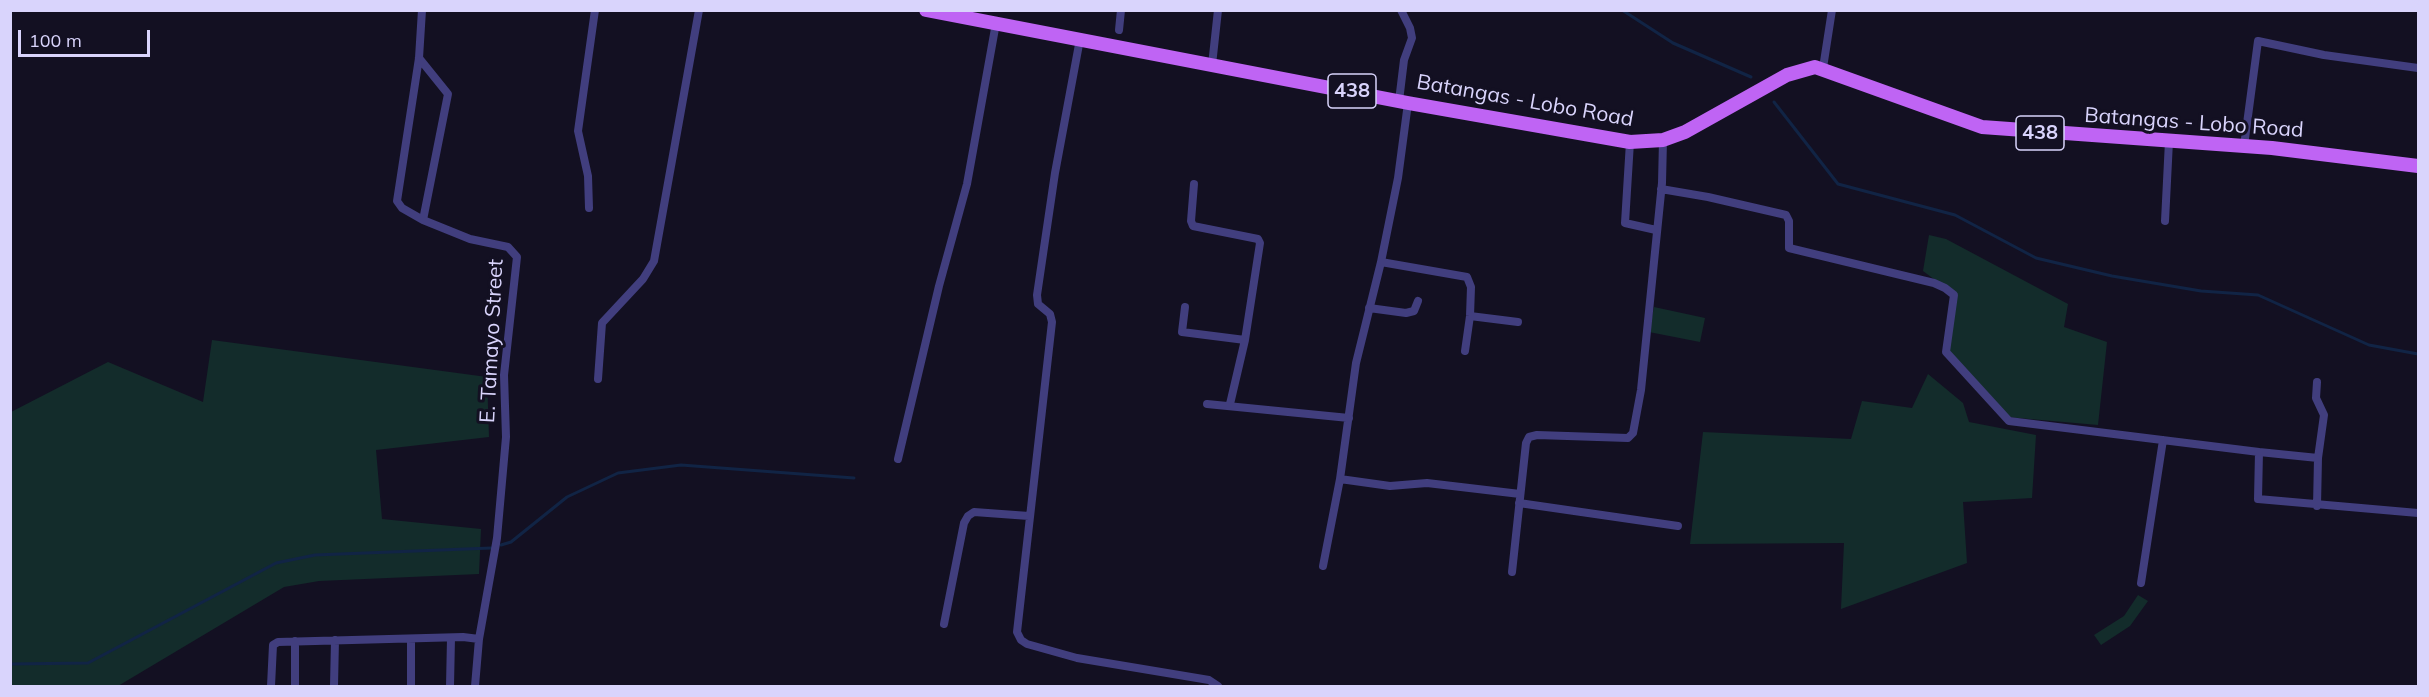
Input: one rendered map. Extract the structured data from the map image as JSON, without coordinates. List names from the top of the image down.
{
  "streets": {
    "main road": ["438", "Batangas - Lobo Road"],
    "street": ["E. Tamayo Street"]
  },
  "scale_bar": "100 m"
}
